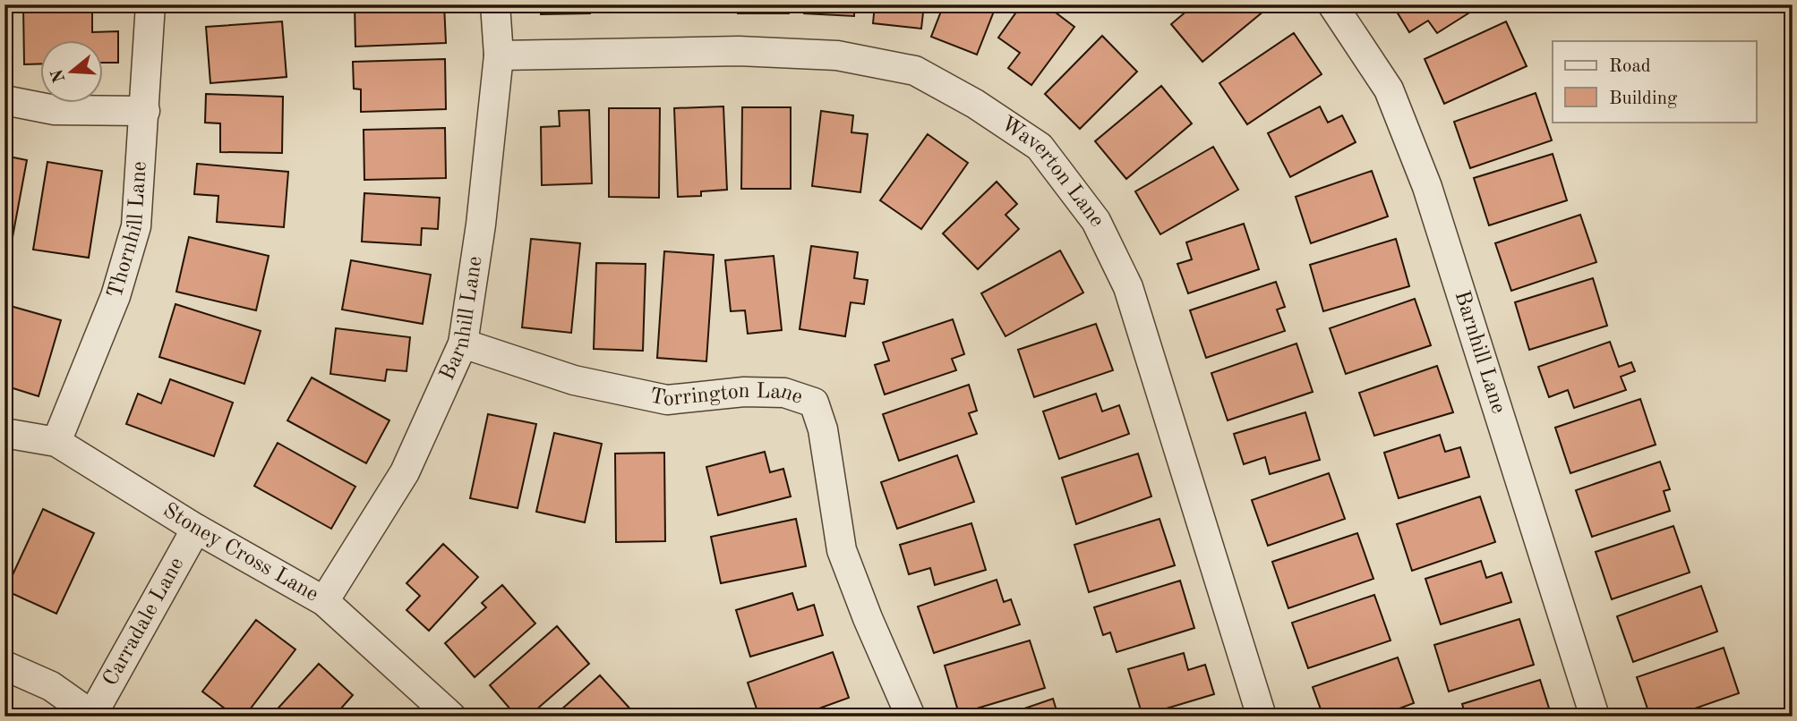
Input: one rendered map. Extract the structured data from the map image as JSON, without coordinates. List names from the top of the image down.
{
  "streets": {
    "street": [
      "Waverton Lane",
      "Thornhill Lane",
      "Barnhill Lane",
      "Torrington Lane",
      "Stoney Cross Lane",
      "Carradale Lane"
    ]
  },
  "crossings": [
    ["Waverton Lane", "Barnhill Lane"],
    ["Thornhill Lane", "Stoney Cross Lane"],
    ["Barnhill Lane", "Torrington Lane"],
    ["Barnhill Lane", "Stoney Cross Lane"],
    ["Stoney Cross Lane", "Carradale Lane"]
  ],
  "legend": ["Road", "Building"],
  "north": "left"
}
